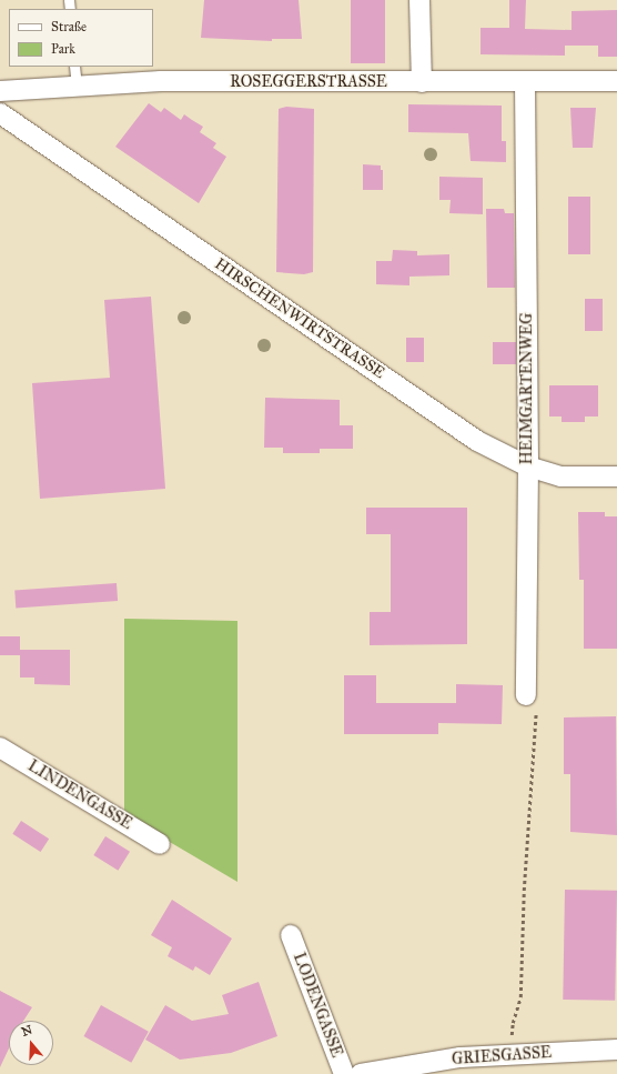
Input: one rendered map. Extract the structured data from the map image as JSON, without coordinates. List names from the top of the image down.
{
  "streets": {
    "street": [
      "ROSEGGERSTRASSE",
      "HIRSCHENWIRTSTRASSE",
      "HEIMGARTENWEG",
      "LINDENGASSE",
      "LODENGASSE",
      "GRIESGASSE"
    ]
  },
  "crossings": [
    ["ROSEGGERSTRASSE", "HEIMGARTENWEG"],
    ["HIRSCHENWIRTSTRASSE", "HEIMGARTENWEG"]
  ],
  "legend": ["Straße", "Park"],
  "north": "top"
}
